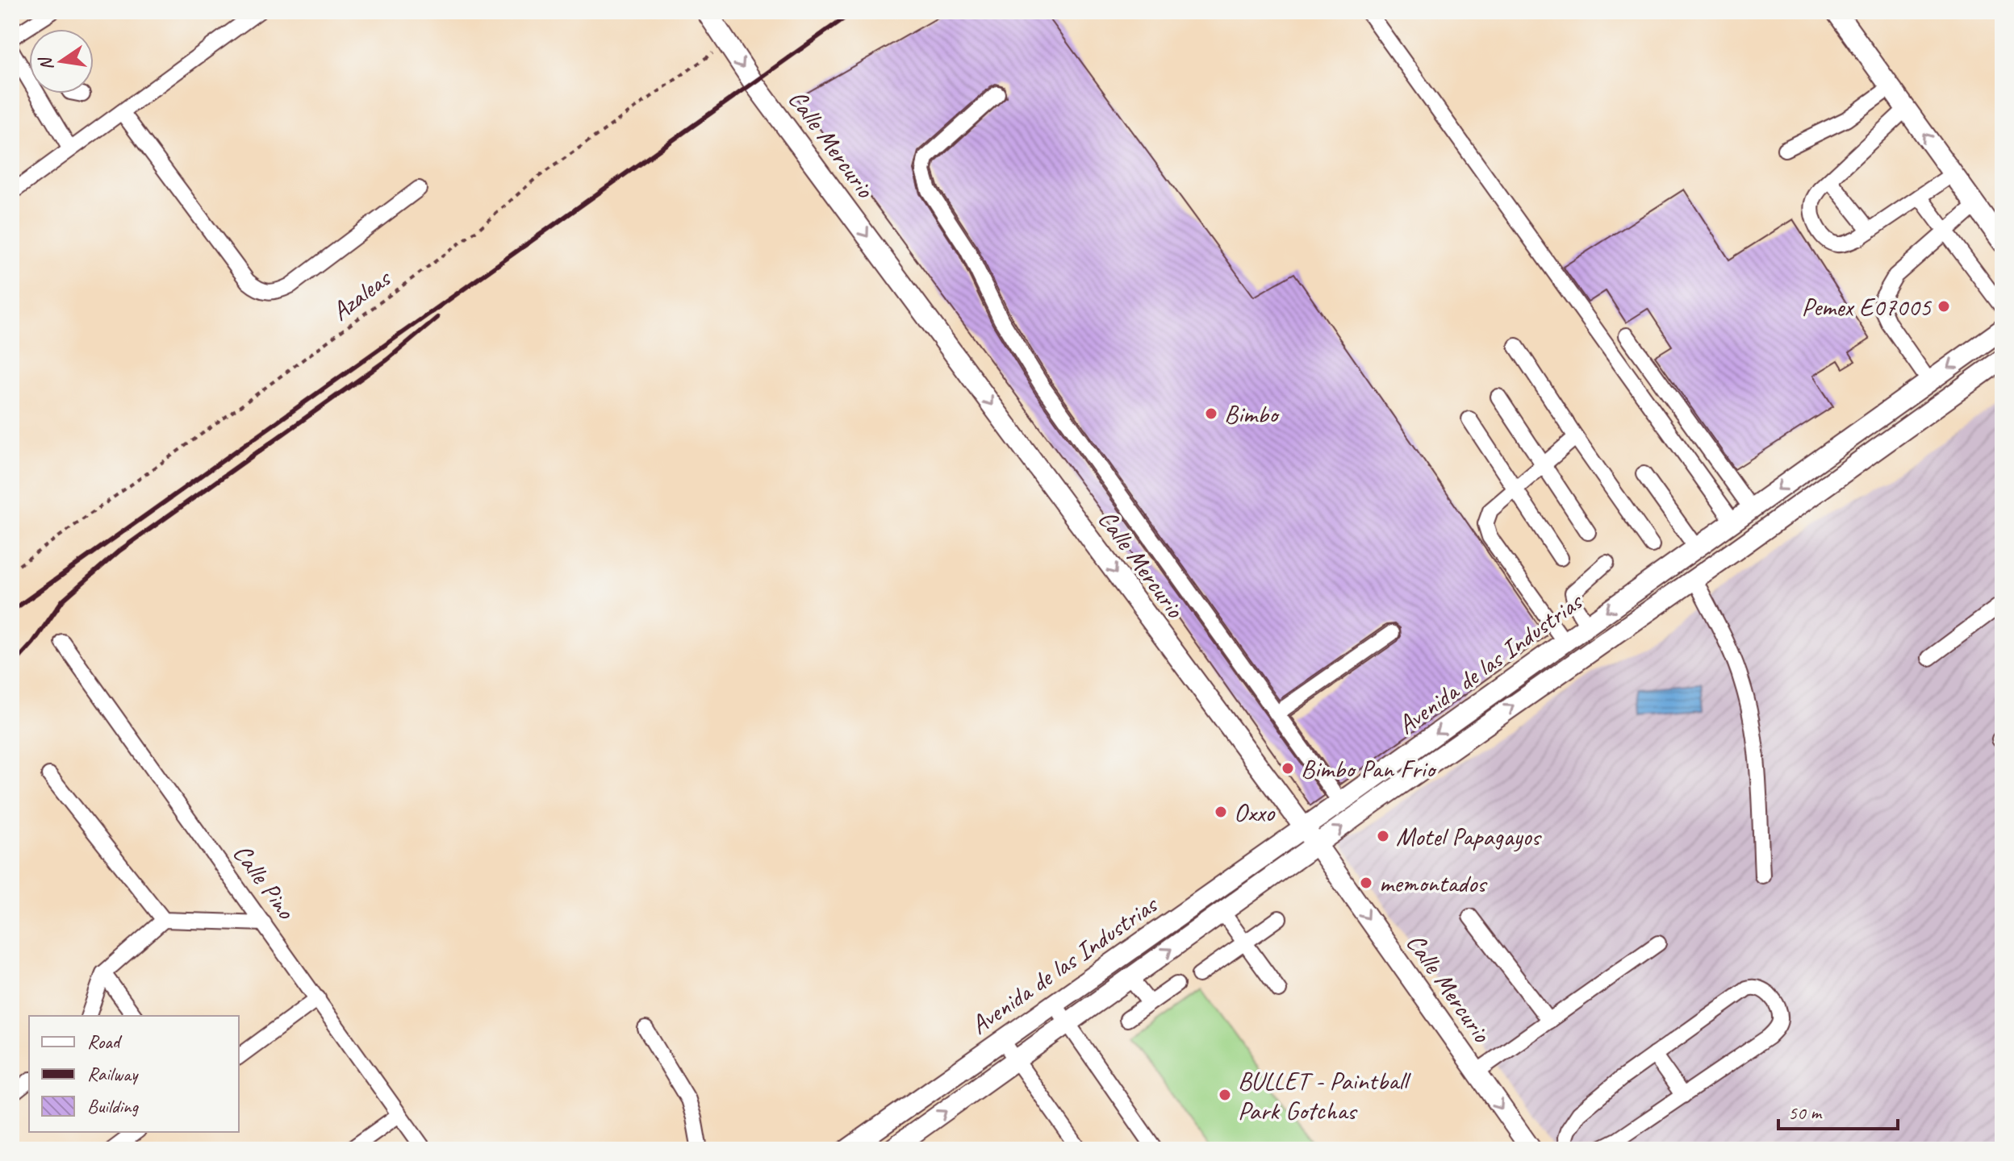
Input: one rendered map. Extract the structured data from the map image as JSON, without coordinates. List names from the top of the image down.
{
  "streets": {
    "main road": ["Calle Mercurio", "Avenida de las Industrias"],
    "street": ["Calle Pino"],
    "path": ["Azaleas"]
  },
  "crossings": [
    ["Calle Mercurio", "Azaleas"],
    ["Calle Mercurio", "Avenida de las Industrias"]
  ],
  "one_way": ["Calle Mercurio"],
  "places": [
    "Pemex E07005",
    "Bimbo",
    "Bimbo Pan Frio",
    "Oxxo",
    "Motel Papagayos",
    "memontados",
    "BULLET - Paintball Park Gotchas"
  ],
  "legend": ["Road", "Railway", "Building"],
  "scale_bar": "50 m",
  "north": "left"
}
